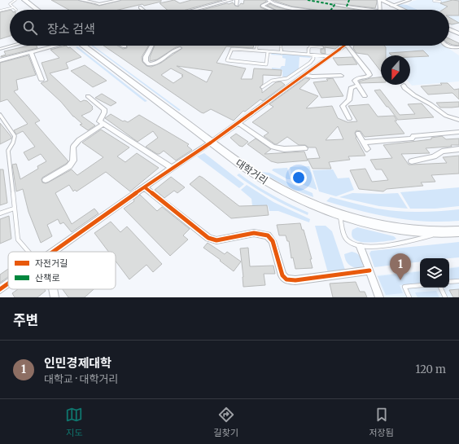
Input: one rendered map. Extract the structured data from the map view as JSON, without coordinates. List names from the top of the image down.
{
  "streets": {
    "main road": ["대학거리"]
  },
  "legend": ["자전거길", "산책로"],
  "north": "bottom",
  "page": {
    "search": "장소 검색",
    "pins": "1",
    "heading": "주변",
    "list": [
      {
        "mark": "1",
        "name": "인민경제대학",
        "note": "대학교 · 대학거리",
        "value": "120 m"
      }
    ],
    "nav": ["지도", "길찾기", "저장됨"]
  }
}
